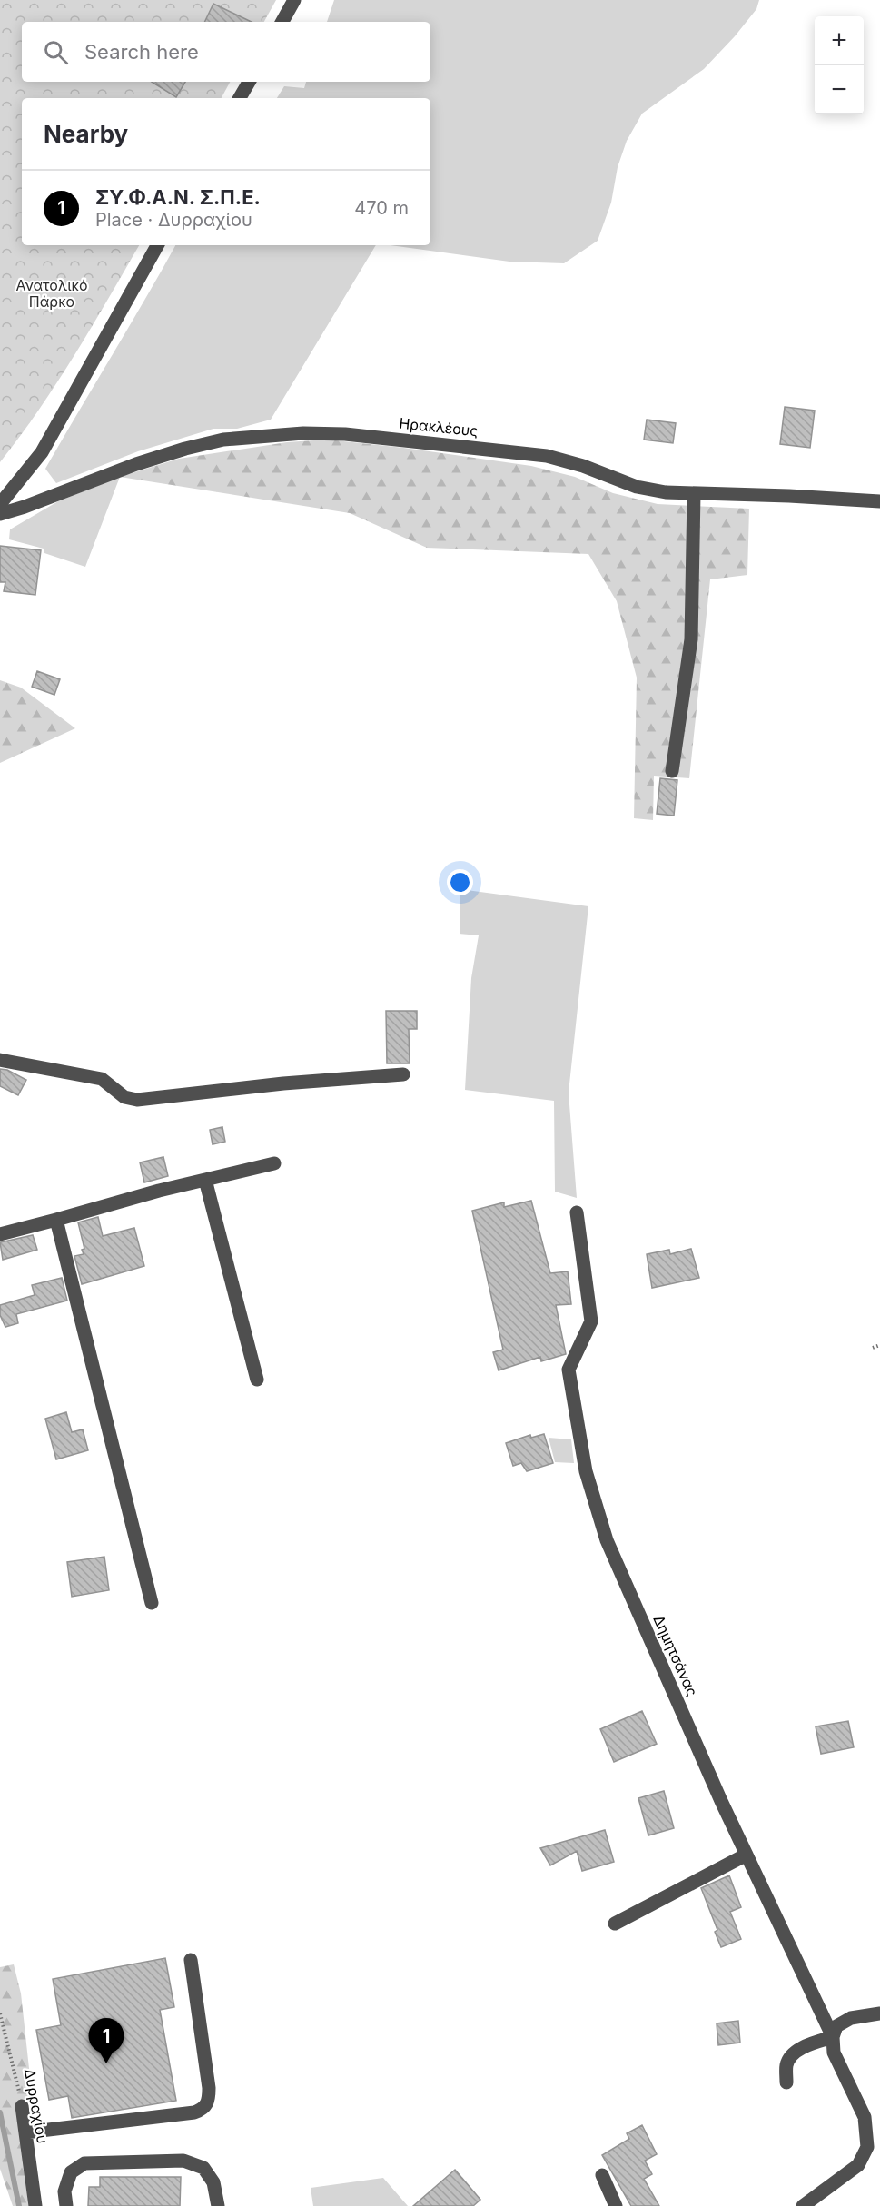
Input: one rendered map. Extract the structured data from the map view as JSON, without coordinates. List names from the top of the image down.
{
  "streets": {
    "street": ["Ηρακλέους", "Δημητσάνας", "Δυρραχίου"]
  },
  "parks": ["Ανατολικό Πάρκο"],
  "page": {
    "map_buttons": ["+", "−"],
    "search": "Search here",
    "heading": "Nearby",
    "list": [
      {
        "mark": "1",
        "name": "ΣΥ.Φ.Α.Ν. Σ.Π.Ε.",
        "note": "Place · Δυρραχίου",
        "value": "470 m"
      }
    ],
    "pins": "1"
  }
}
